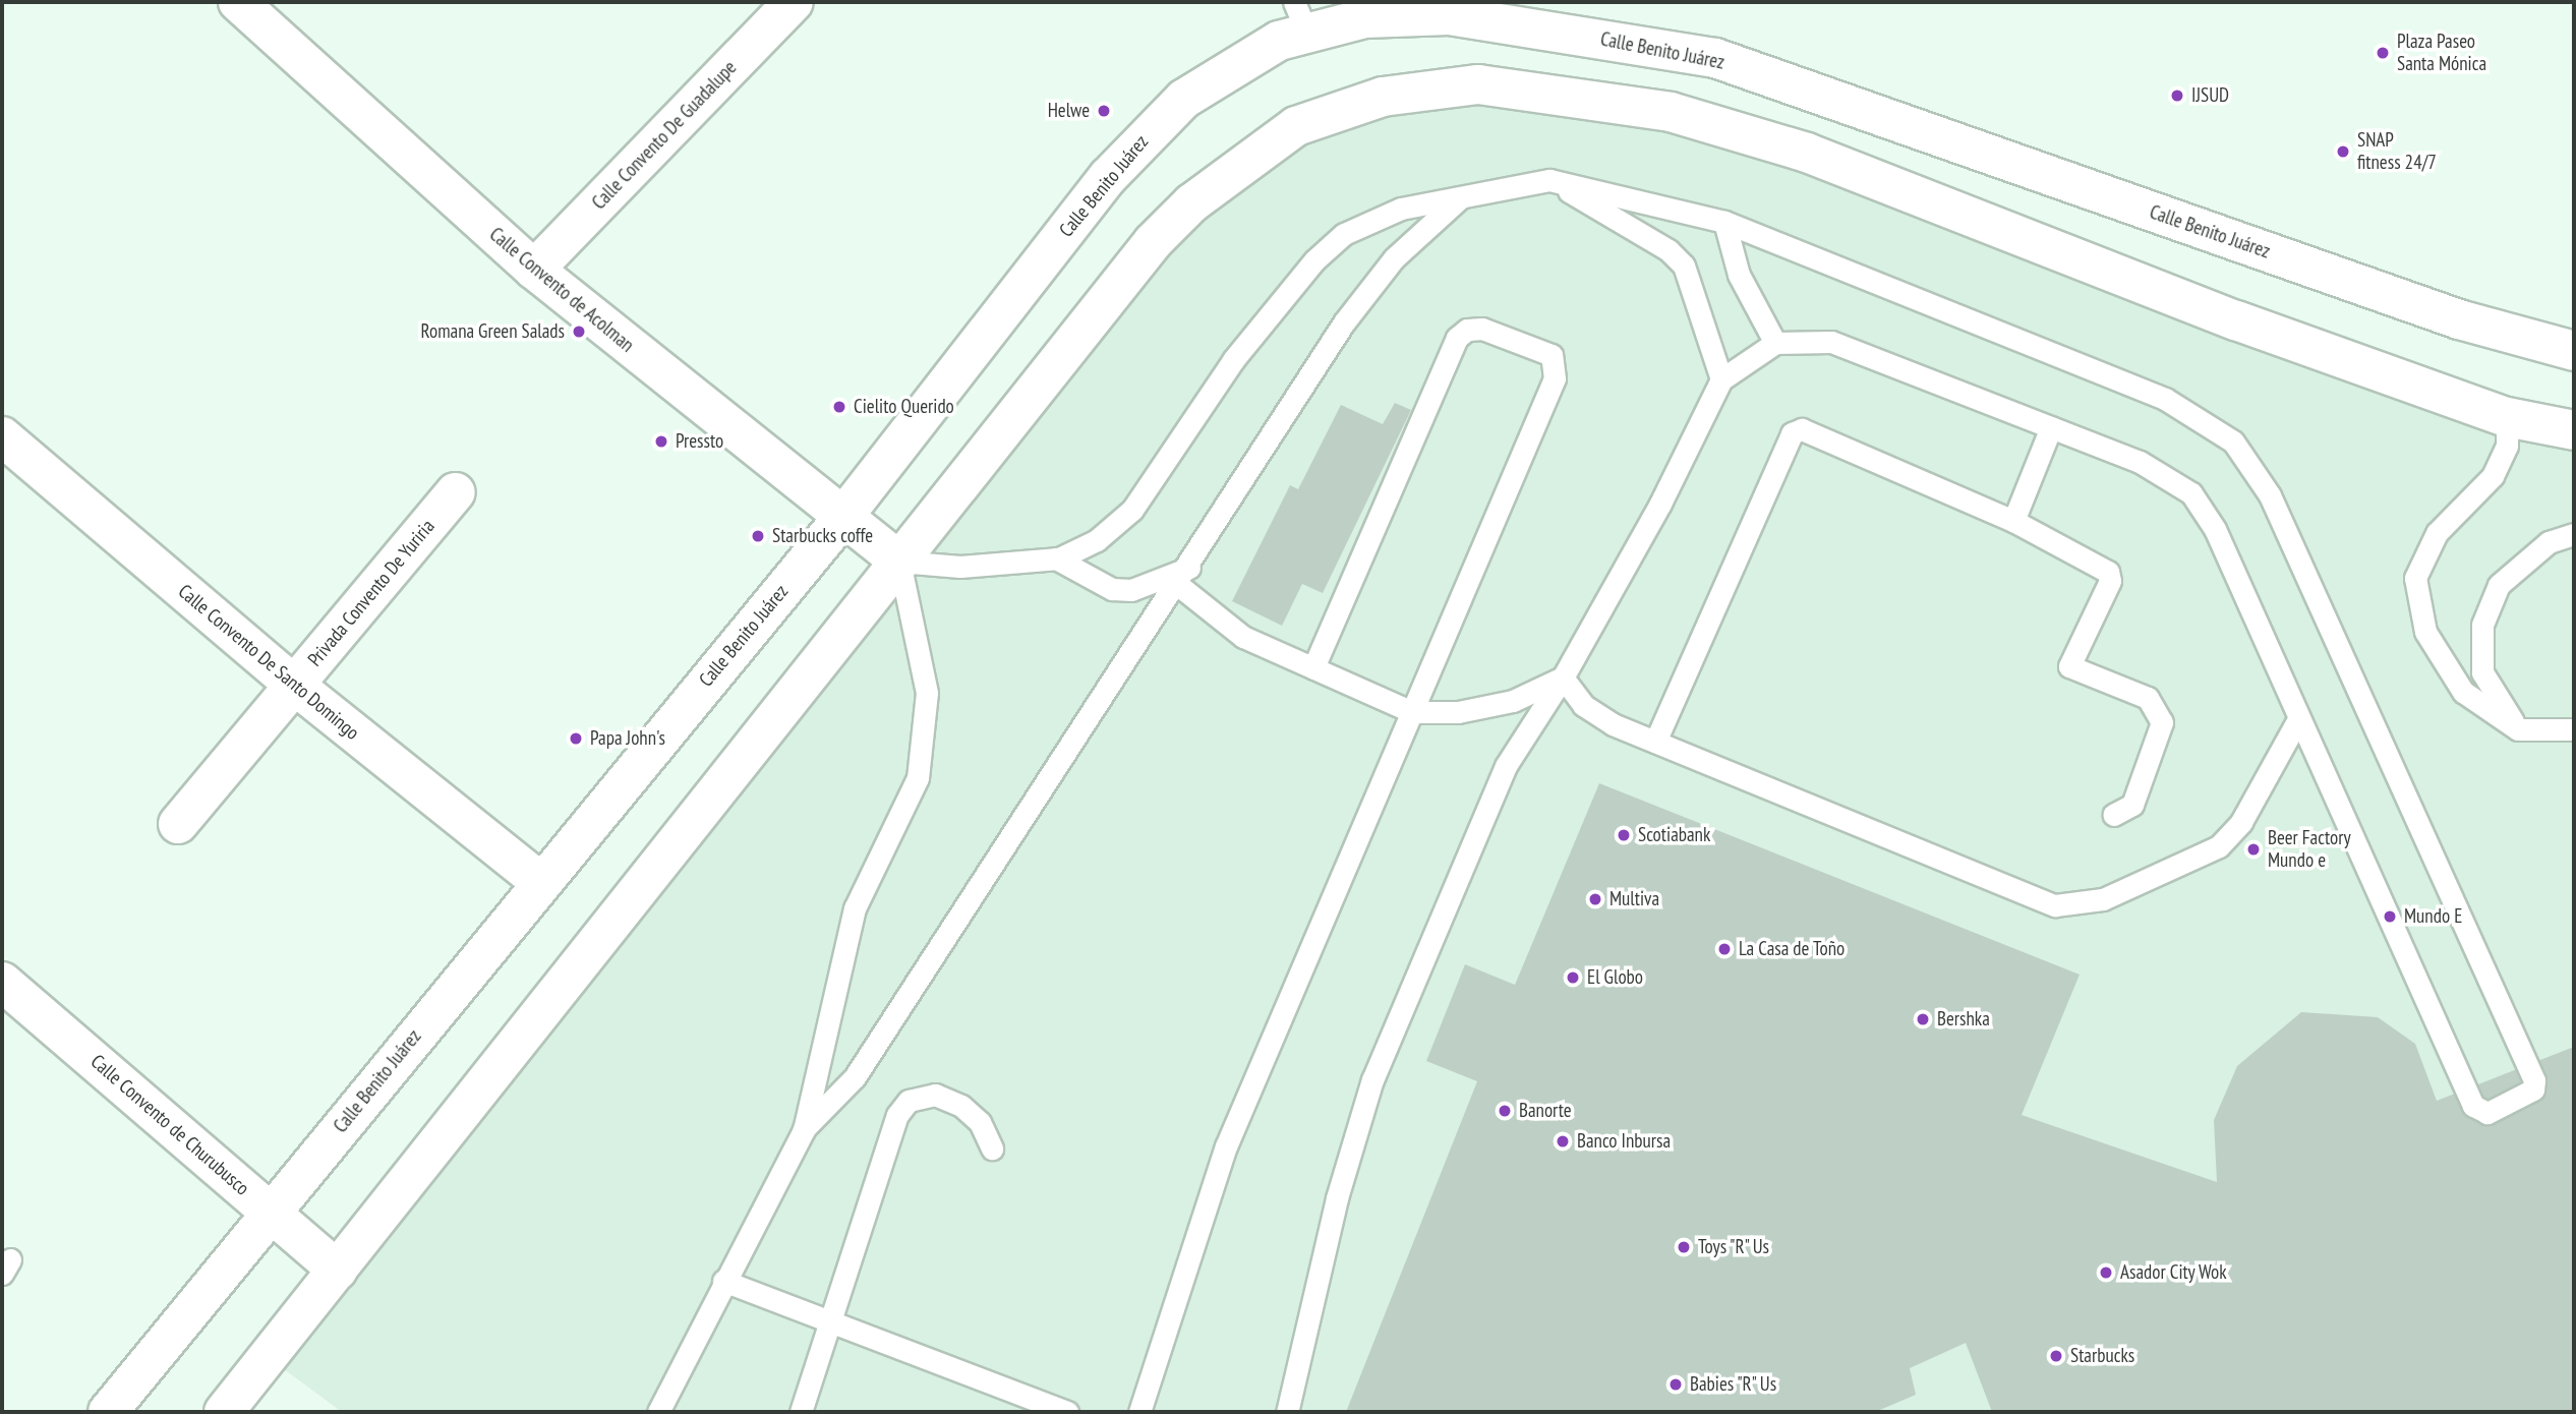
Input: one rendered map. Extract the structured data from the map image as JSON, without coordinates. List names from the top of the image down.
{
  "streets": {
    "main road": [
      "Calle Benito Juárez",
      "Calle Convento De Guadalupe",
      "Calle Convento de Acolman",
      "Privada Convento De Yuriria",
      "Calle Convento De Santo Domingo",
      "Calle Convento de Churubusco"
    ]
  },
  "crossings": [
    ["Calle Benito Juárez", "Calle Convento de Acolman"],
    ["Calle Benito Juárez", "Calle Convento De Santo Domingo"],
    ["Calle Benito Juárez", "Calle Convento de Churubusco"],
    ["Calle Convento De Guadalupe", "Calle Convento de Acolman"],
    ["Privada Convento De Yuriria", "Calle Convento De Santo Domingo"]
  ],
  "places": [
    "Plaza Paseo Santa Mónica",
    "IJSUD",
    "Helwe",
    "SNAP fitness 24/7",
    "Romana Green Salads",
    "Cielito Querido",
    "Pressto",
    "Starbucks coffe",
    "Papa John's",
    "Scotiabank",
    "Beer Factory Mundo e",
    "Multiva",
    "Mundo E",
    "La Casa de Toño",
    "El Globo",
    "Bershka",
    "Banorte",
    "Banco Inbursa",
    "Toys \"R\" Us",
    "Asador City Wok",
    "Starbucks",
    "Babies \"R\" Us"
  ]
}
